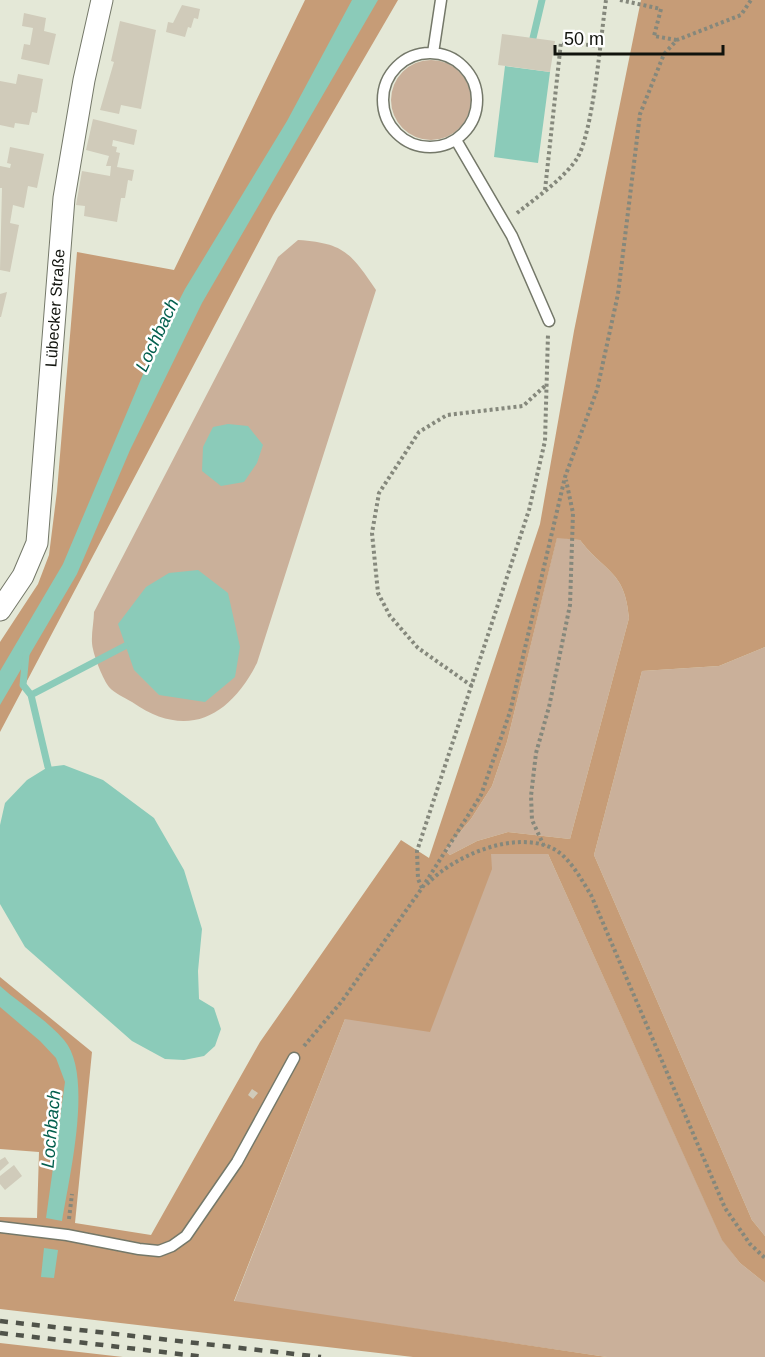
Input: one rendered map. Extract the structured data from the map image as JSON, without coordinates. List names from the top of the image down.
{
  "streets": {
    "street": ["Lübecker Straße"]
  },
  "water": ["Lochbach"],
  "scale_bar": "50 m"
}
